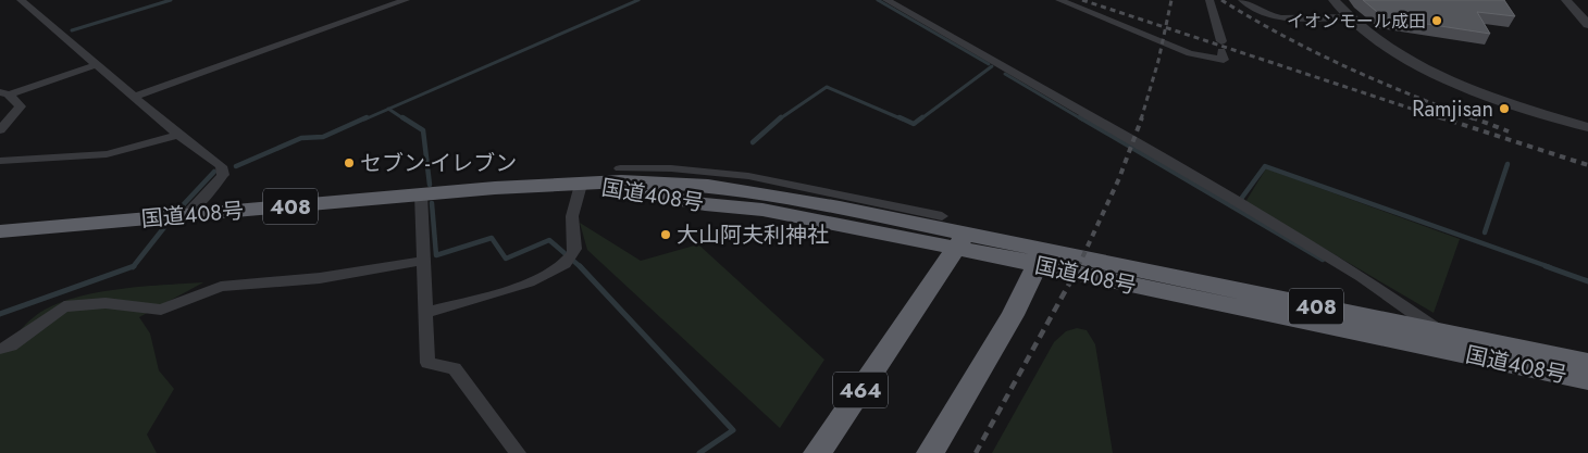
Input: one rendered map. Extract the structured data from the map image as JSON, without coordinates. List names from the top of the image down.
{
  "streets": {
    "highway": ["国道408号", "408", "464"]
  },
  "crossings": [
    ["国道408号", "464"]
  ],
  "places": [
    "イオンモール成田",
    "Ramjisan",
    "セブン-イレブン",
    "大山阿夫利神社"
  ]
}
